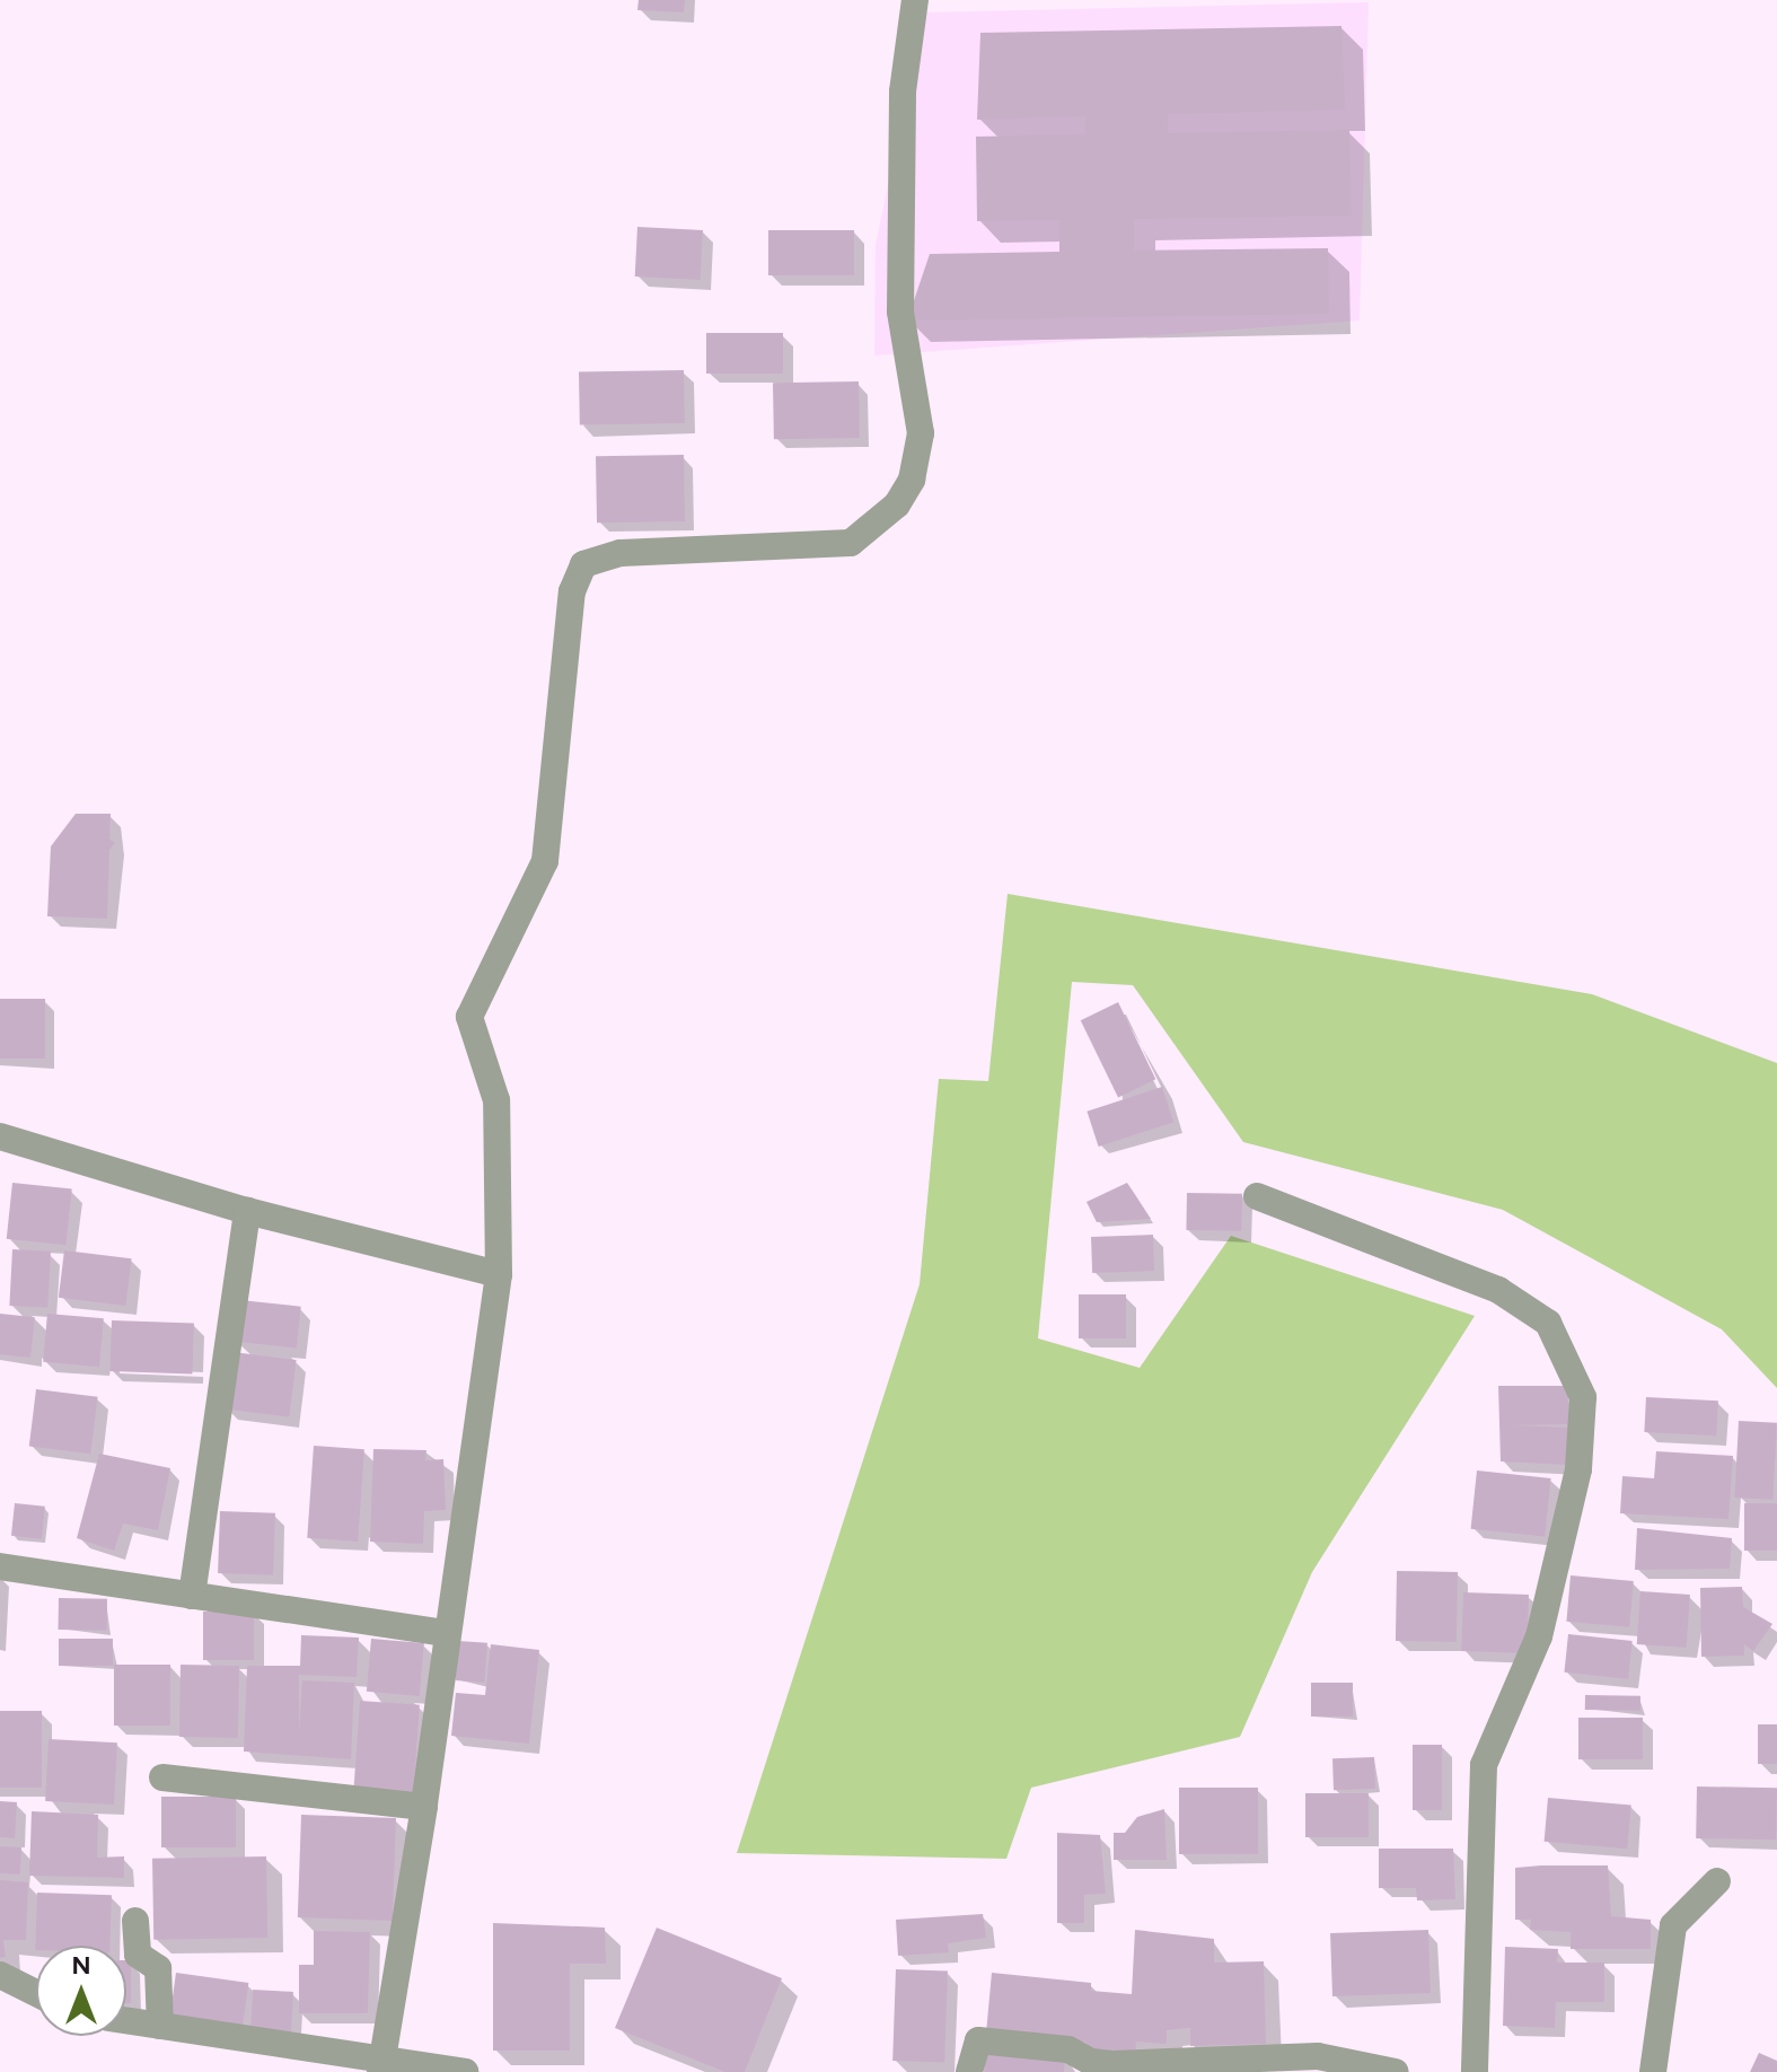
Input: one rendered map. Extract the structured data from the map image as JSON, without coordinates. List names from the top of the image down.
{
  "north": "top"
}
